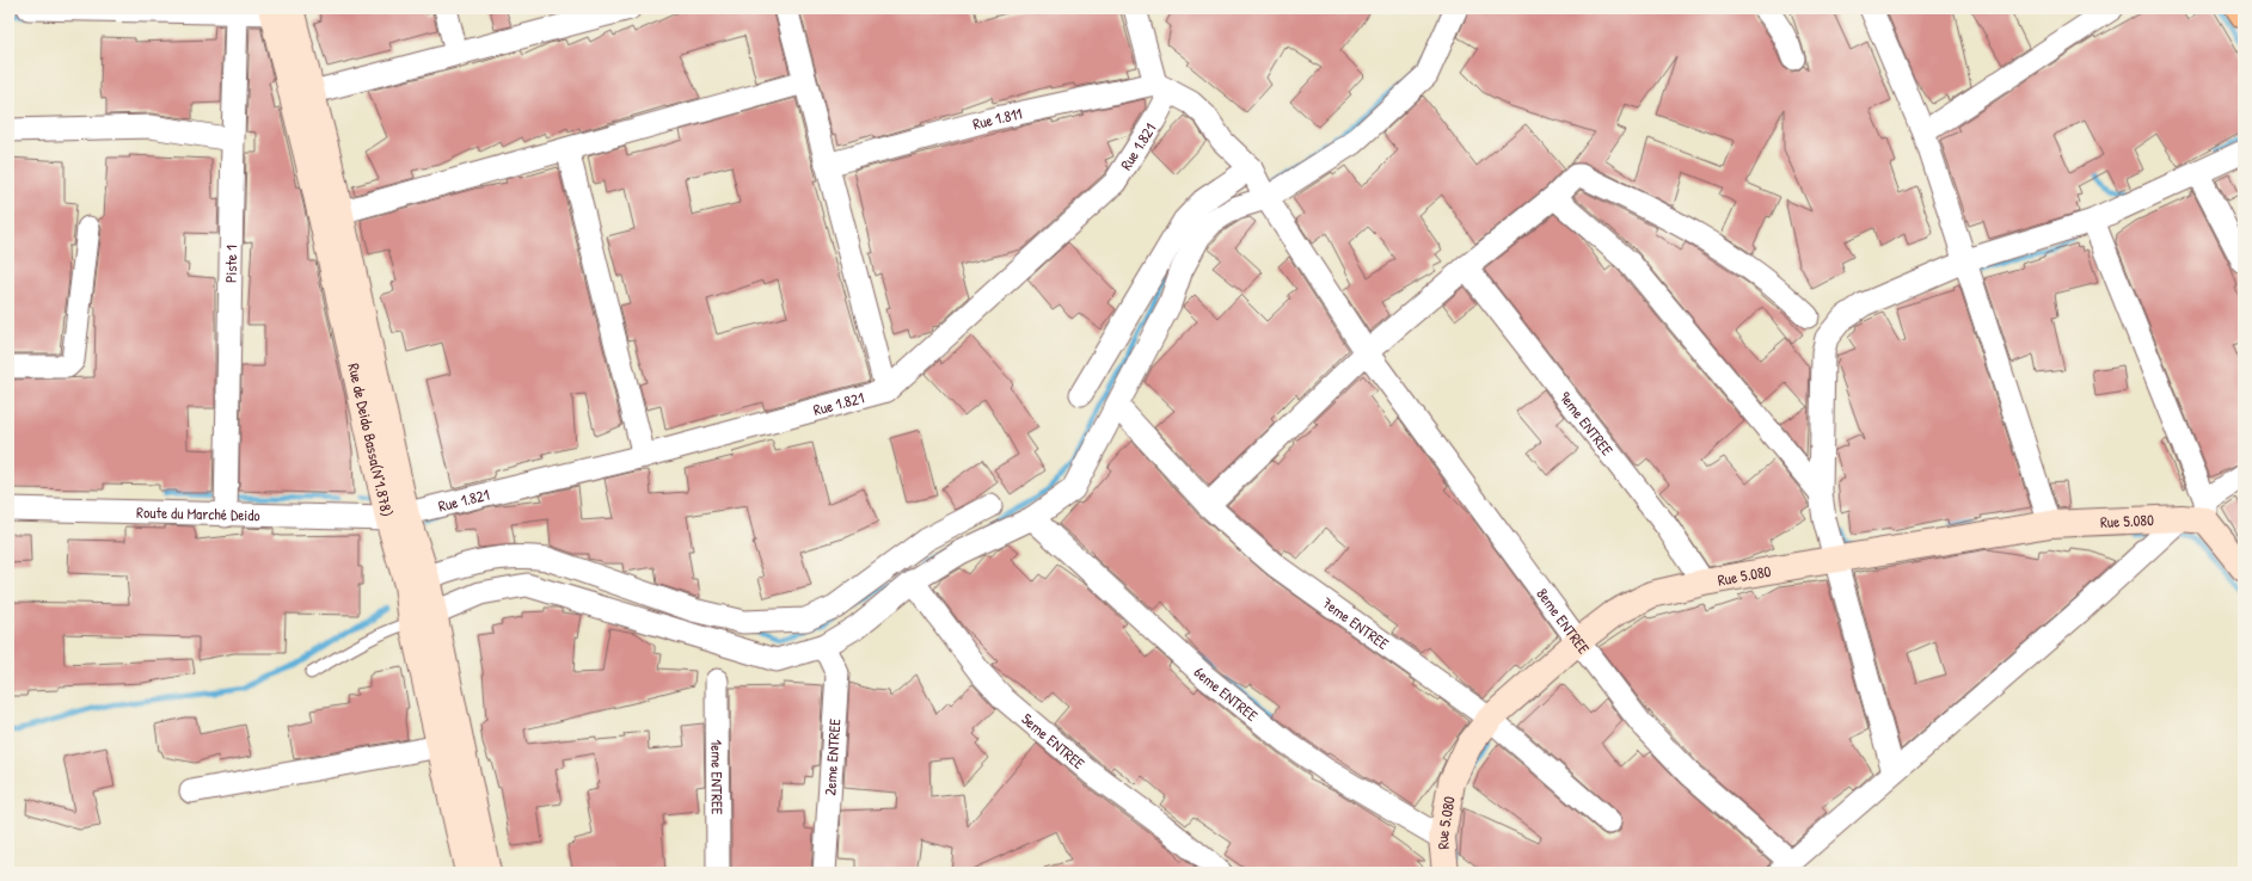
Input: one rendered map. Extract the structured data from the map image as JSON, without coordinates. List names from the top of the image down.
{
  "streets": {
    "main road": ["Rue de Deido Bassa(N°1.878)", "Rue 5.080"],
    "street": [
      "Rue 1.811",
      "Rue 1.821",
      "Piste 1",
      "9eme ENTREE",
      "Route du Marché Deido",
      "8eme ENTREE",
      "7eme ENTREE",
      "6eme ENTREE",
      "5eme ENTREE",
      "2eme ENTREE",
      "1eme ENTREE"
    ]
  },
  "crossings": [
    ["Rue 1.811", "Rue 1.821"],
    ["Rue 1.811", "8eme ENTREE"],
    ["Rue 1.821", "Rue de Deido Bassa(N°1.878)"],
    ["Rue 1.821", "Route du Marché Deido"],
    ["Rue 1.821", "8eme ENTREE"],
    ["Piste 1", "Route du Marché Deido"],
    ["9eme ENTREE", "Rue 5.080"],
    ["Rue de Deido Bassa(N°1.878)", "Route du Marché Deido"],
    ["Rue 5.080", "8eme ENTREE"],
    ["Rue 5.080", "7eme ENTREE"],
    ["Rue 5.080", "6eme ENTREE"]
  ]
}
